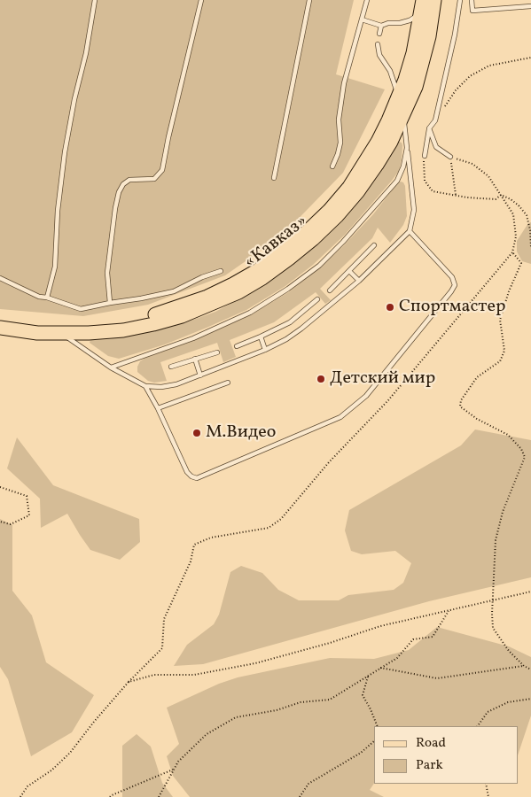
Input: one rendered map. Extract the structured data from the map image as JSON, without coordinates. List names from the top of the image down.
{
  "streets": {
    "main road": ["«Кавказ»"]
  },
  "places": ["Спортмастер", "Детский мир", "М.Видео"],
  "legend": ["Road", "Park"]
}
